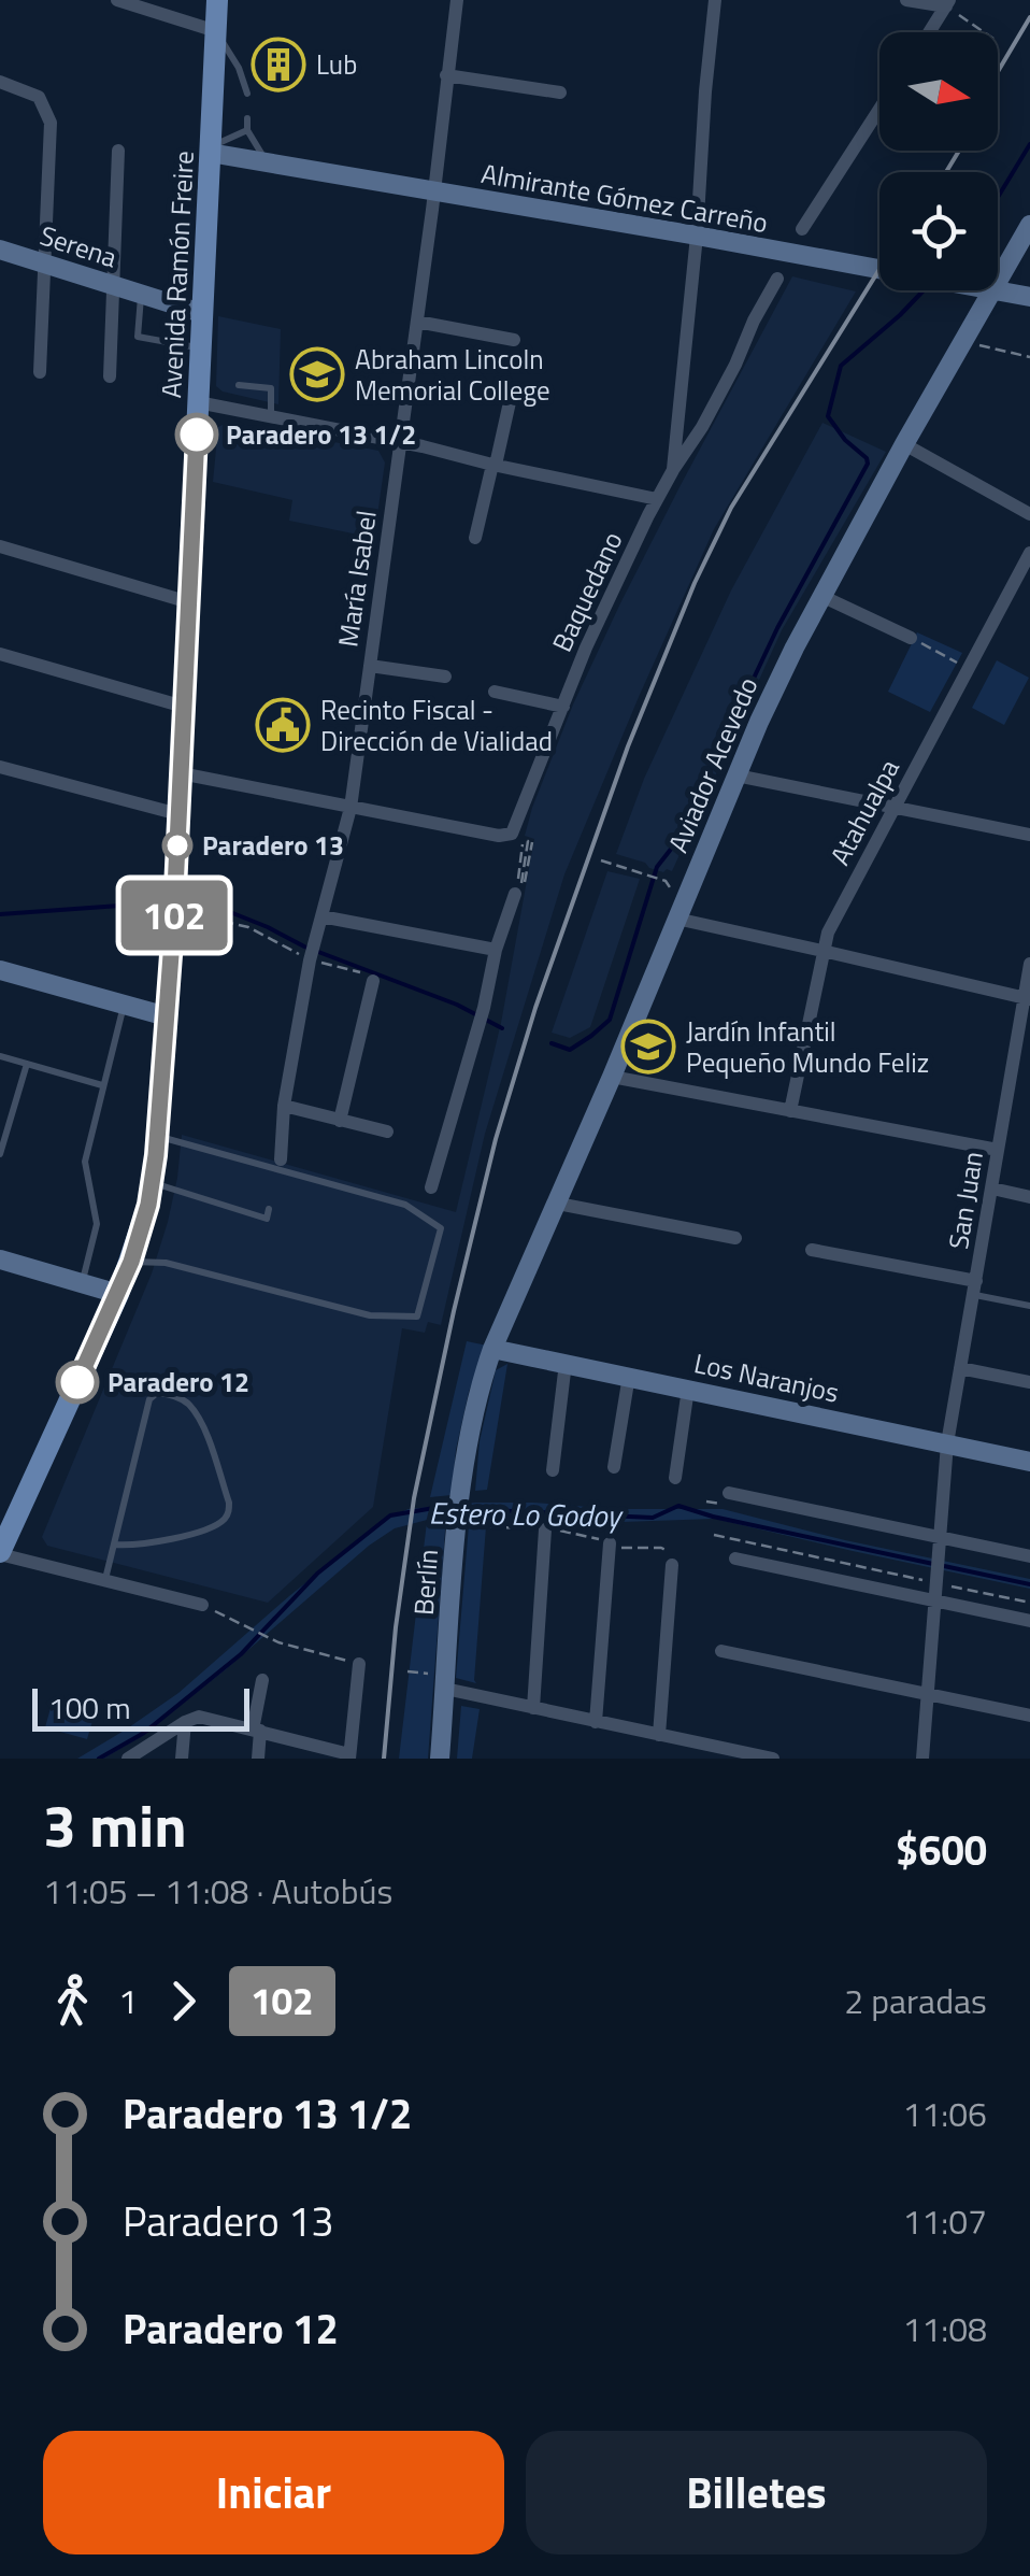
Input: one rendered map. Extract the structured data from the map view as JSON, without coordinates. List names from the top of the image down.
{
  "streets": {
    "main road": [
      "Almirante Gómez Carreño",
      "Serena",
      "Avenida Ramón Freire",
      "Aviador Acevedo",
      "Los Naranjos",
      "Berlín"
    ],
    "street": [
      "María Isabel",
      "Baquedano",
      "Atahualpa",
      "San Juan"
    ]
  },
  "crossings": [
    ["Almirante Gómez Carreño", "Avenida Ramón Freire"],
    ["Almirante Gómez Carreño", "María Isabel"],
    ["Serena", "Avenida Ramón Freire"],
    ["Aviador Acevedo", "Los Naranjos"],
    ["Aviador Acevedo", "Berlín"],
    ["San Juan", "Los Naranjos"],
    ["Los Naranjos", "Berlín"]
  ],
  "water": ["Estero Lo Godoy"],
  "places": {
    "building": ["Lub"],
    "school or university": ["Abraham Lincoln Memorial College", "Jardín Infantil Pequeño Mundo Feliz"],
    "other": ["Paradero 13 1/2", "Paradero 13", "Paradero 12"],
    "public building": ["Recinto Fiscal - Dirección de Vialidad"]
  },
  "lines": ["bus line 102"],
  "scale_bar": "100 m",
  "north": "right",
  "page": {
    "on_map": "102",
    "scale": "100 m",
    "heading": ["3 min", "11:05 – 11:08 · Autobús", "$600"],
    "legs": ["1", "102", "2 paradas"],
    "list": [
      {
        "name": "Paradero 13 1/2",
        "value": "11:06"
      },
      {
        "name": "Paradero 13",
        "value": "11:07"
      },
      {
        "name": "Paradero 12",
        "value": "11:08"
      }
    ],
    "buttons": ["Iniciar", "Billetes"]
  }
}
